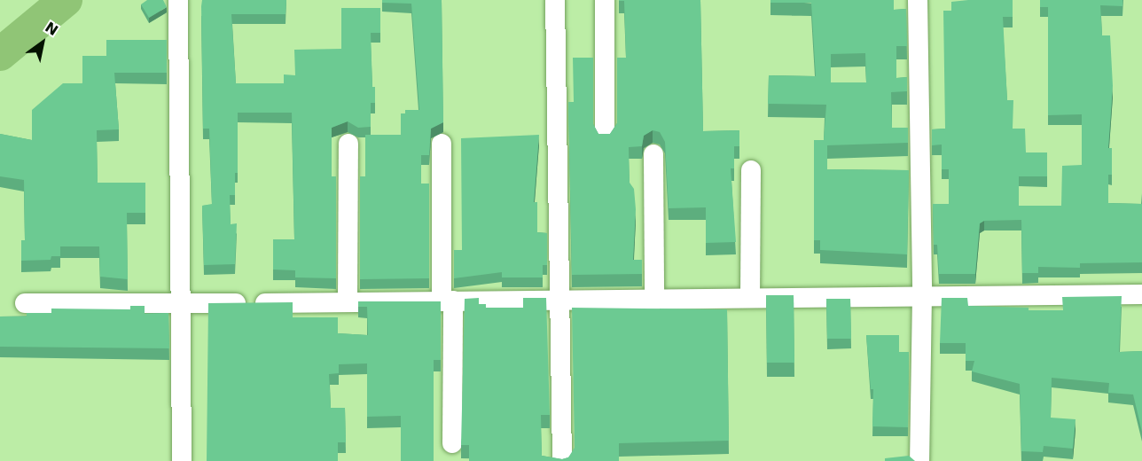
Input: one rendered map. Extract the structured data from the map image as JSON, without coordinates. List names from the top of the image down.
{
  "north": "top right"
}
